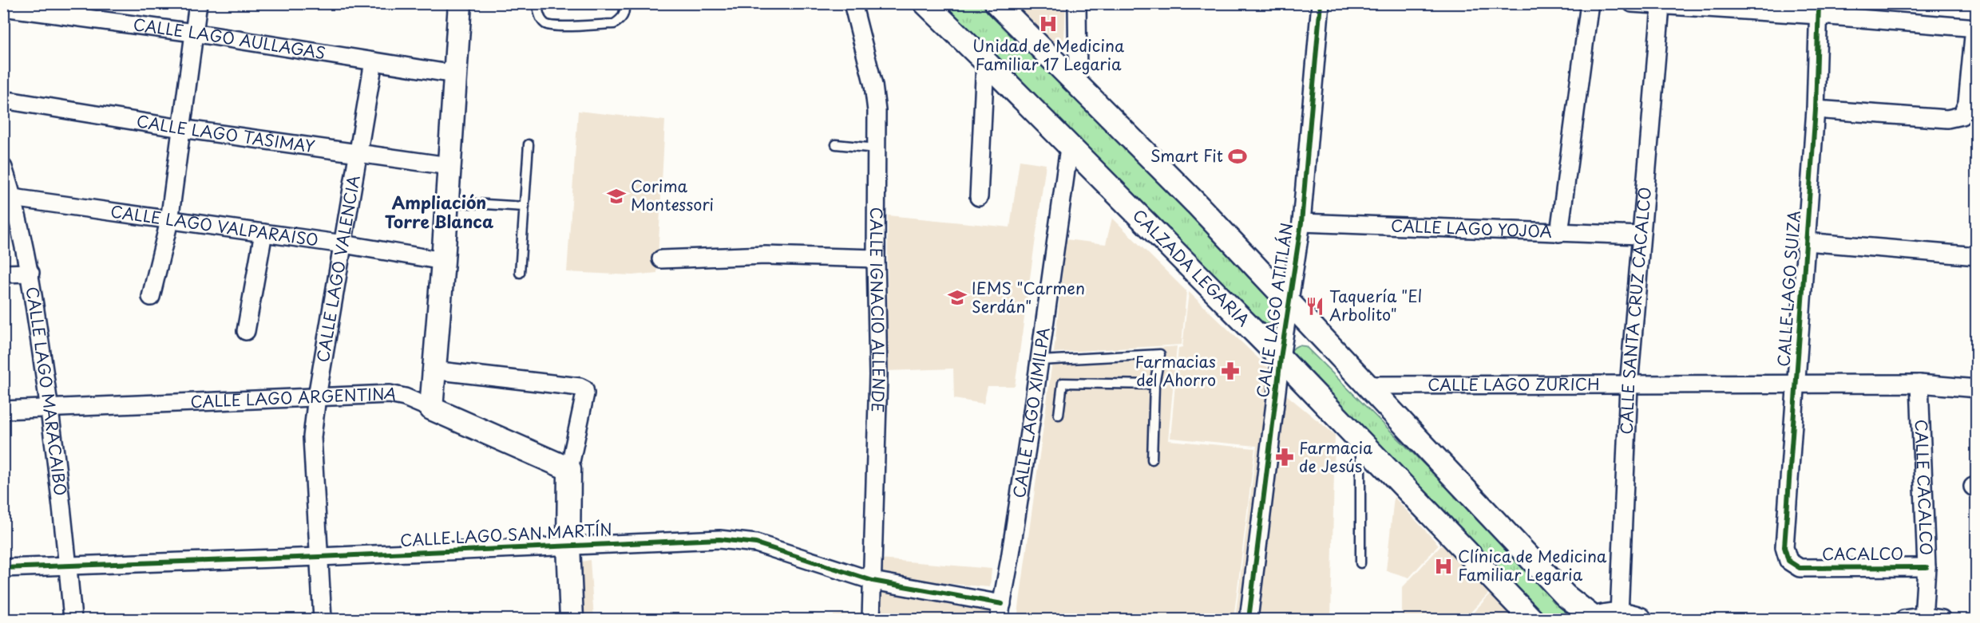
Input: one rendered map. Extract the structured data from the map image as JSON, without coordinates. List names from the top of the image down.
{
  "streets": {
    "main road": ["CALZADA LEGARIA", "CALLE LAGO ARGENTINA"],
    "street": [
      "CALLE LAGO AULLAGAS",
      "CALLE LAGO TASIMAY",
      "CALLE LAGO VALPARAÍSO",
      "CALLE LAGO YOJOA",
      "CALLE LAGO VALENCIA",
      "CALLE LAGO SUIZA",
      "CALLE IGNACIO ALLENDE",
      "CALLE LAGO ATITLÁN",
      "CALLE SANTA CRUZ CACALCO",
      "CALLE LAGO ZURICH",
      "CALLE LAGO MARACAIBO",
      "CALLE LAGO XIMILPA",
      "CALLE CACALCO",
      "CALLE LAGO SAN MARTÍN",
      "CACALCO"
    ]
  },
  "crossings": [
    ["CALLE LAGO AULLAGAS", "CALLE LAGO VALENCIA"],
    ["CALLE LAGO TASIMAY", "CALLE LAGO VALENCIA"],
    ["CALLE LAGO VALPARAÍSO", "CALLE LAGO VALENCIA"],
    ["CALLE LAGO VALPARAÍSO", "CALLE LAGO MARACAIBO"],
    ["CALLE LAGO YOJOA", "CALLE LAGO ATITLÁN"],
    ["CALLE LAGO YOJOA", "CALLE SANTA CRUZ CACALCO"],
    ["CALLE LAGO VALENCIA", "CALLE LAGO ARGENTINA"],
    ["CALLE LAGO VALENCIA", "CALLE LAGO SAN MARTÍN"],
    ["CALZADA LEGARIA", "CALLE LAGO ATITLÁN"],
    ["CALZADA LEGARIA", "CALLE LAGO XIMILPA"],
    ["CALLE LAGO SUIZA", "CALLE LAGO ZURICH"],
    ["CALLE LAGO SUIZA", "CACALCO"],
    ["CALLE IGNACIO ALLENDE", "CALLE LAGO SAN MARTÍN"],
    ["CALLE SANTA CRUZ CACALCO", "CALLE LAGO ZURICH"],
    ["CALLE LAGO ZURICH", "CALLE CACALCO"],
    ["CALLE LAGO MARACAIBO", "CALLE LAGO ARGENTINA"],
    ["CALLE LAGO MARACAIBO", "CALLE LAGO SAN MARTÍN"],
    ["CALLE LAGO XIMILPA", "CALLE LAGO SAN MARTÍN"],
    ["CALLE CACALCO", "CACALCO"]
  ],
  "districts": ["Ampliación Torre Blanca"],
  "places": {
    "hospital": ["Unidad de Medicina Familiar 17 Legaria", "Clínica de Medicina Familiar Legaria"],
    "sports": ["Smart Fit"],
    "school or university": ["Corima Montessori", "IEMS \"Carmen Serdán\""],
    "restaurant": ["Taquería \"El Arbolito\""],
    "pharmacy": ["Farmacias del Ahorro", "Farmacia de Jesús"]
  }
}
